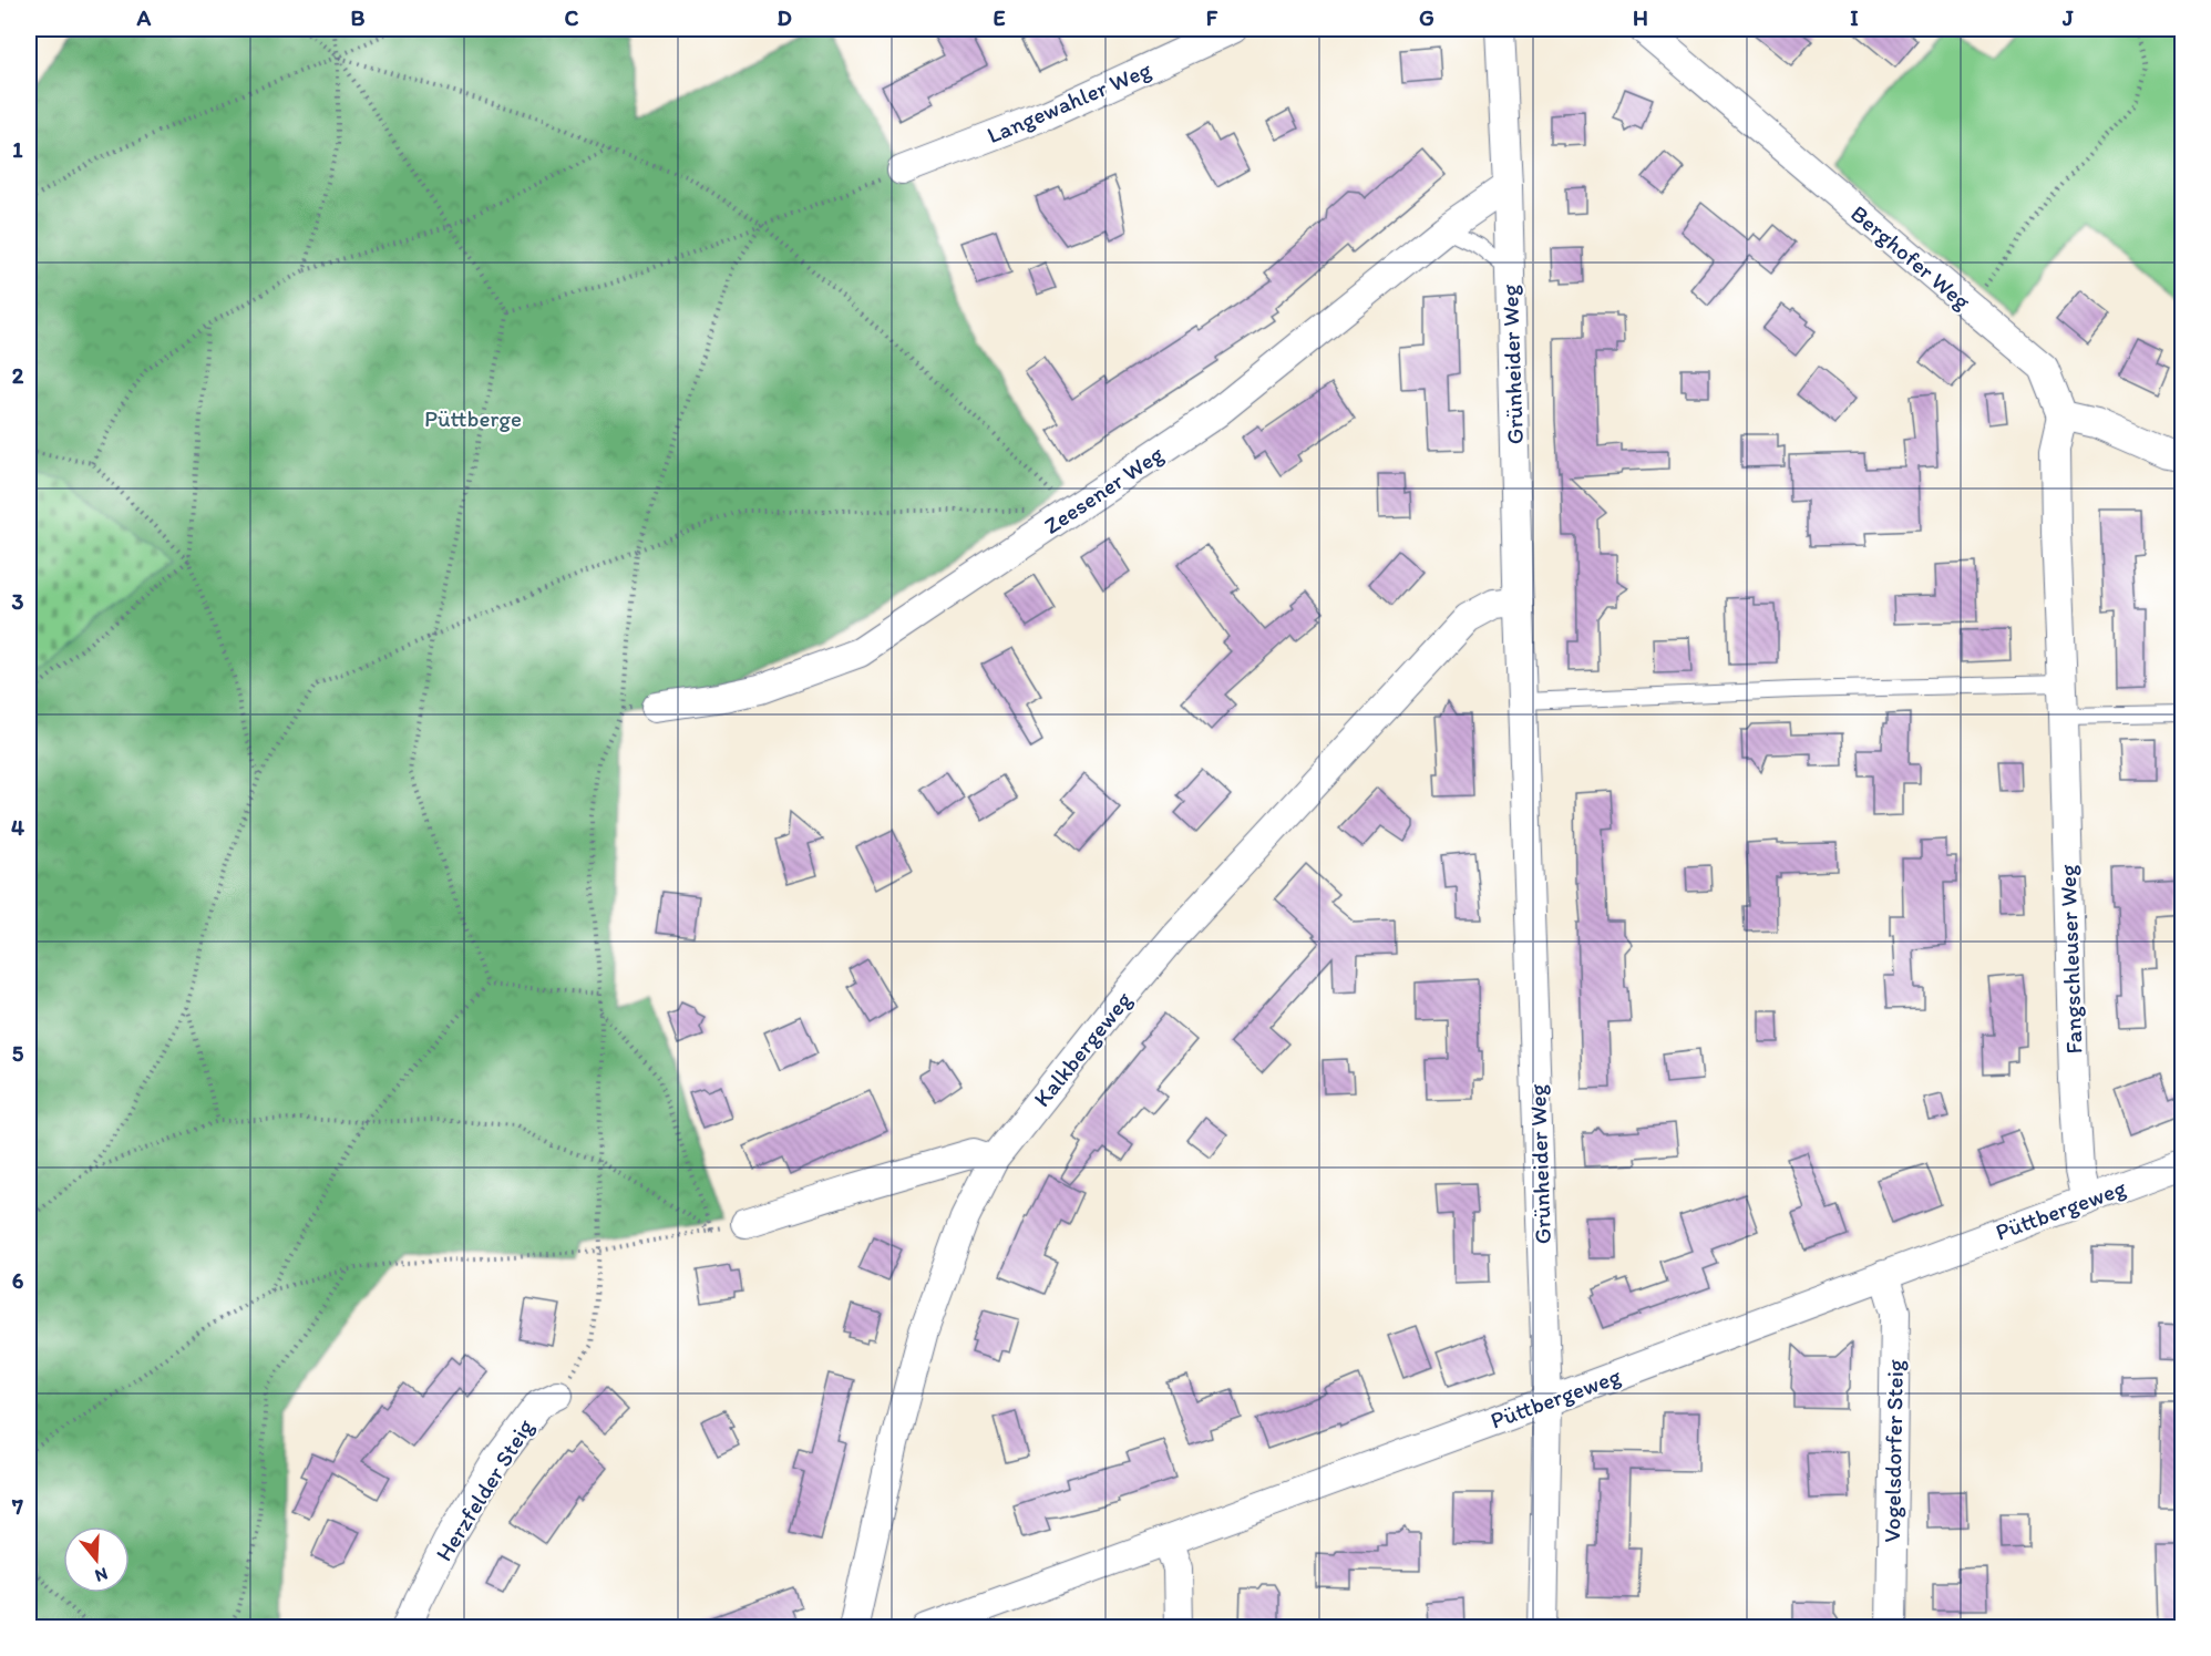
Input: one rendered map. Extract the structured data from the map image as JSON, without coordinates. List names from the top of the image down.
{
  "streets": {
    "street": [
      "Langewahler Weg",
      "Berghofer Weg",
      "Grünheider Weg",
      "Zeesener Weg",
      "Fangschleuser Weg",
      "Kalkbergeweg",
      "Püttbergeweg",
      "Vogelsdorfer Steig",
      "Herzfelder Steig"
    ]
  },
  "crossings": [
    ["Berghofer Weg", "Fangschleuser Weg"],
    ["Grünheider Weg", "Zeesener Weg"],
    ["Grünheider Weg", "Kalkbergeweg"],
    ["Grünheider Weg", "Püttbergeweg"],
    ["Fangschleuser Weg", "Püttbergeweg"],
    ["Püttbergeweg", "Vogelsdorfer Steig"]
  ],
  "parks": ["Püttberge"],
  "north": "bottom",
  "grid": {
    "columns": [
      "A",
      "B",
      "C",
      "D",
      "E",
      "F",
      "G",
      "H",
      "I",
      "J"
    ],
    "rows": [
      "1",
      "2",
      "3",
      "4",
      "5",
      "6",
      "7"
    ]
  }
}
